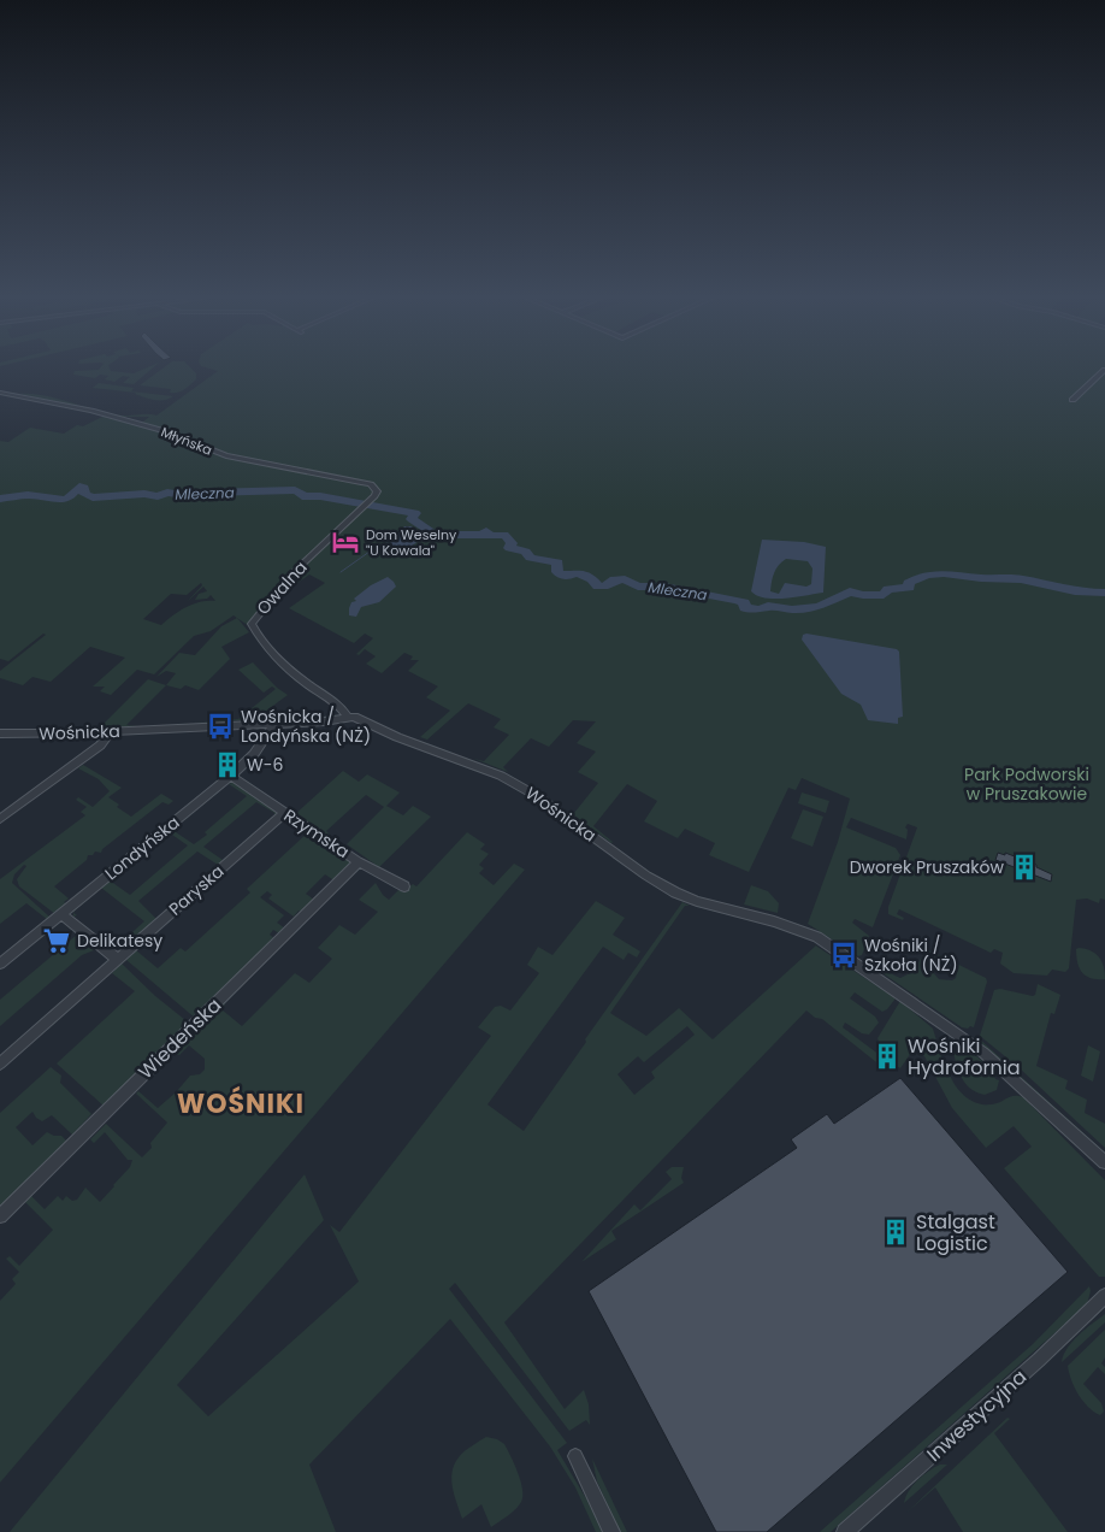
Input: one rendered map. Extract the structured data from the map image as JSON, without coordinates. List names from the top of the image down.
{
  "streets": {
    "street": [
      "Młyńska",
      "Owalna",
      "Wośnicka",
      "Rzymska",
      "Londyńska",
      "Paryska",
      "Wiedeńska",
      "Inwestycyjna"
    ]
  },
  "crossings": [
    ["Młyńska", "Owalna"],
    ["Owalna", "Wośnicka"],
    ["Wośnicka", "Londyńska"],
    ["Rzymska", "Londyńska"],
    ["Rzymska", "Paryska"],
    ["Rzymska", "Wiedeńska"]
  ],
  "districts": ["WOŚNIKI"],
  "water": ["Mleczna"],
  "parks": ["Park Podworski w Pruszakowie"],
  "places": {
    "hotel": ["Dom Weselny \"U Kowala\""],
    "bus stop": ["Wośnicka / Londyńska (NŻ)", "Wośniki / Szkoła (NŻ)"],
    "building": [
      "W-6",
      "Dworek Pruszaków",
      "Wośniki Hydrofornia",
      "Stalgast Logistic"
    ],
    "supermarket": ["Delikatesy"]
  }
}
